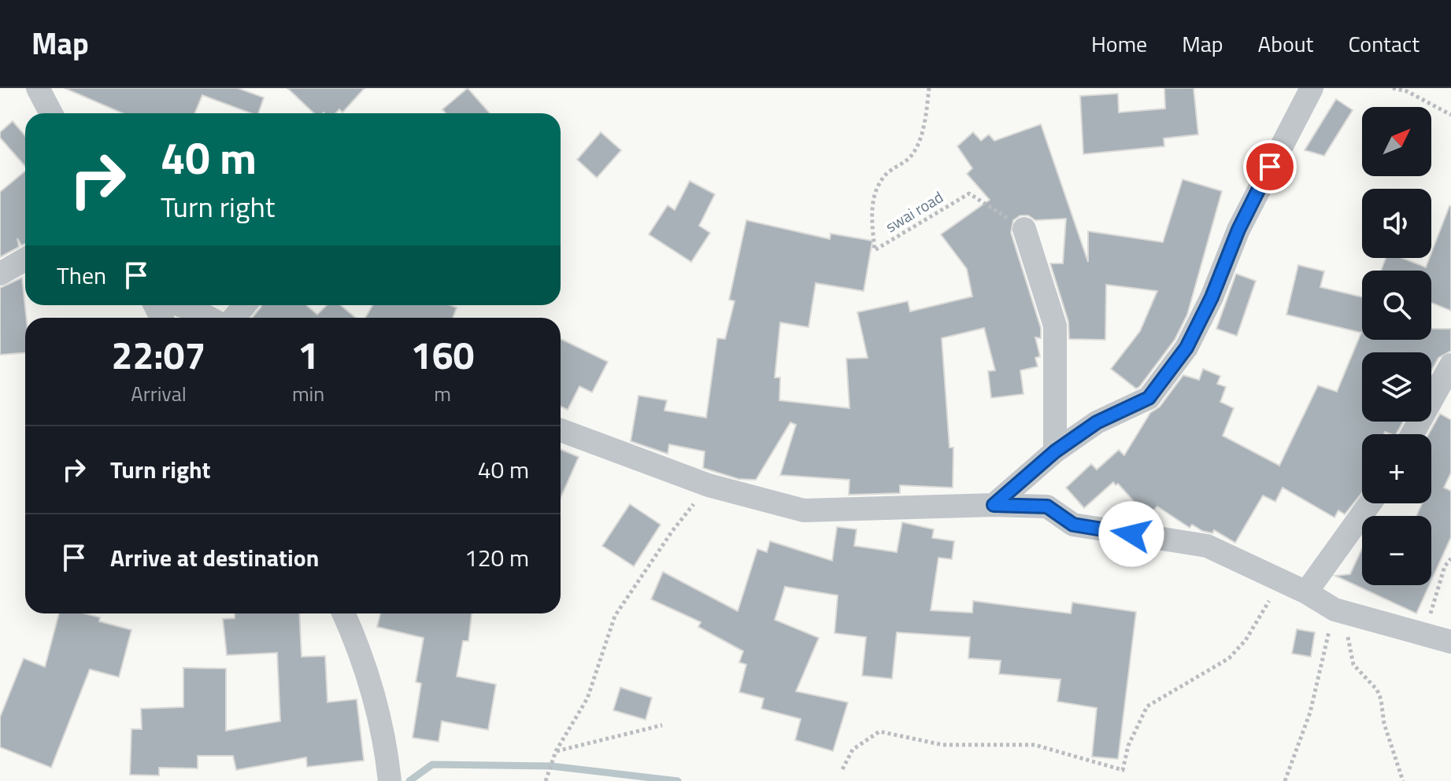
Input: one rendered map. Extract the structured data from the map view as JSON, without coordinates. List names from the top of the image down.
{
  "streets": {
    "path": ["swai road"]
  },
  "north": "top right",
  "page": {
    "header": "Map",
    "nav": [
      "Home",
      "Map",
      "About",
      "Contact"
    ],
    "map_buttons": ["+", "−"],
    "turn": ["40 m", "Turn right"],
    "then": "Then",
    "eta": [
      "22:07",
      "Arrival",
      "1",
      "min",
      "160",
      "m"
    ],
    "list": [
      {
        "name": "Turn right",
        "value": "40 m"
      },
      {
        "name": "Arrive at destination",
        "value": "120 m"
      }
    ]
  }
}
